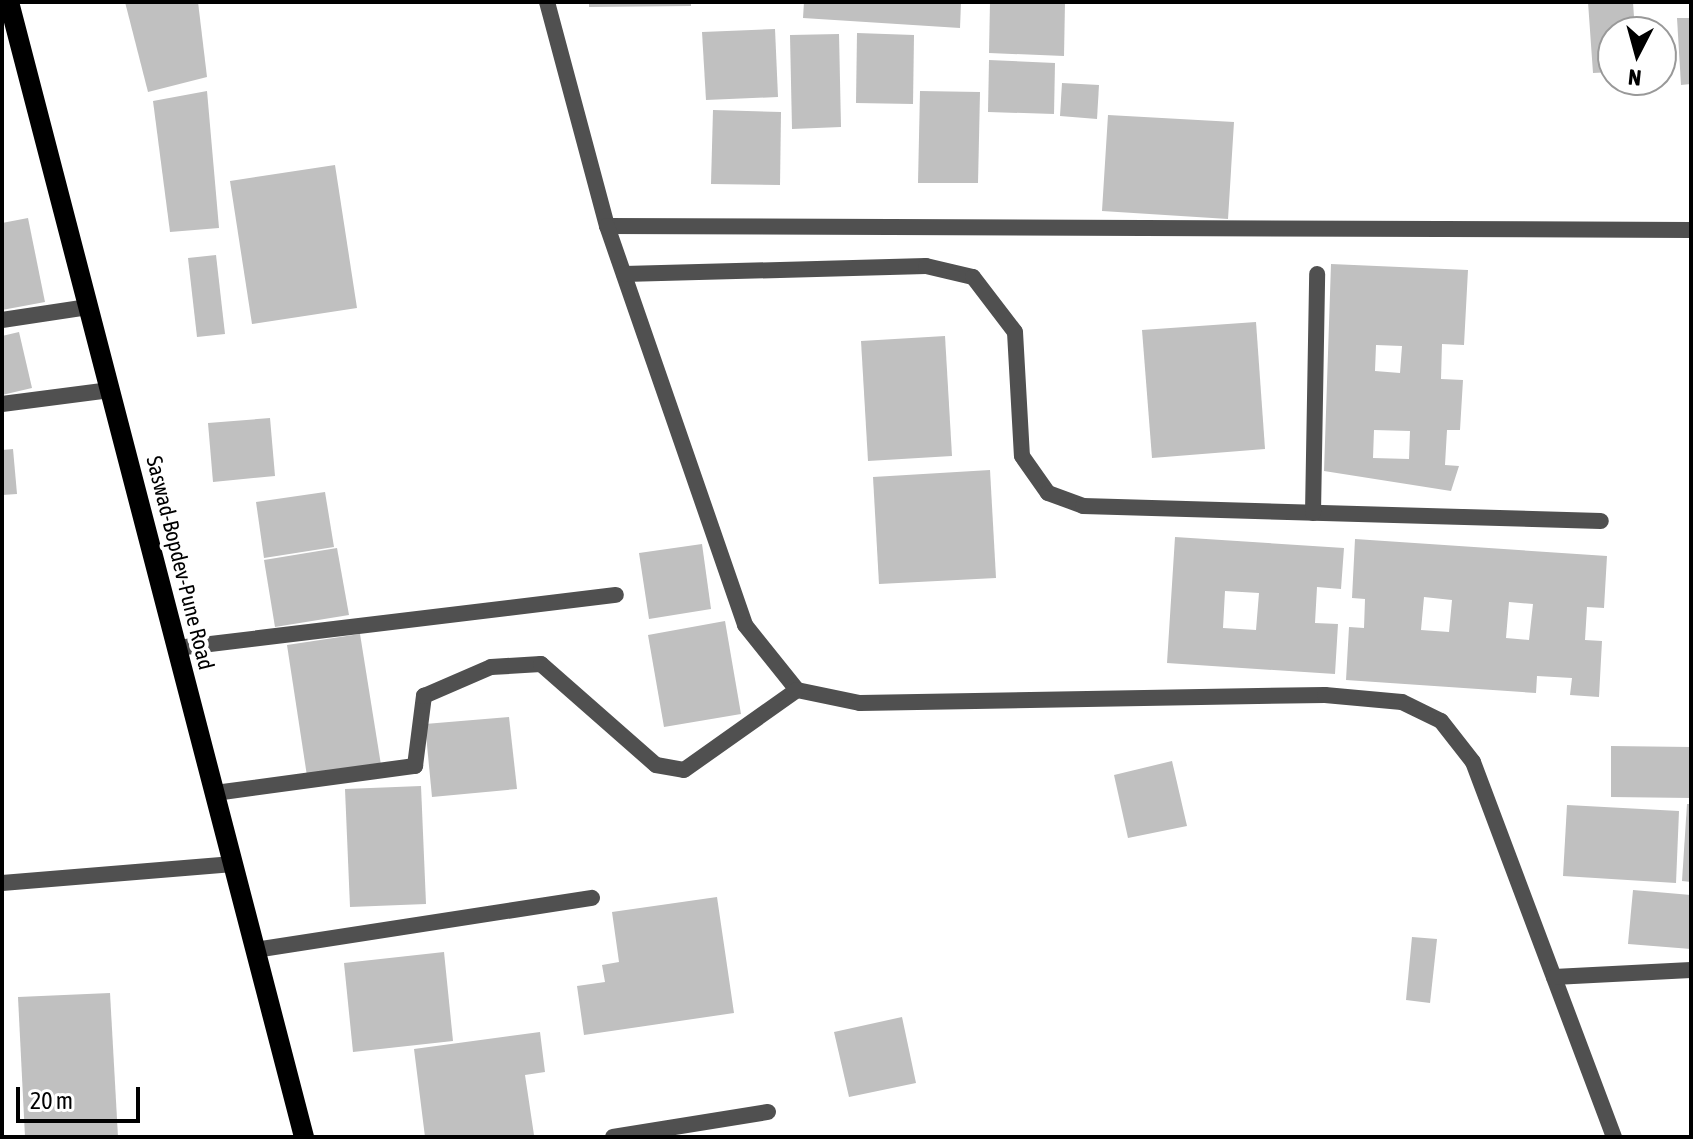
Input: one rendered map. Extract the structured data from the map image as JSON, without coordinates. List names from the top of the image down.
{
  "streets": {
    "main road": ["Saswad-Bopdev-Pune Road"]
  },
  "scale_bar": "20 m",
  "north": "bottom"
}
